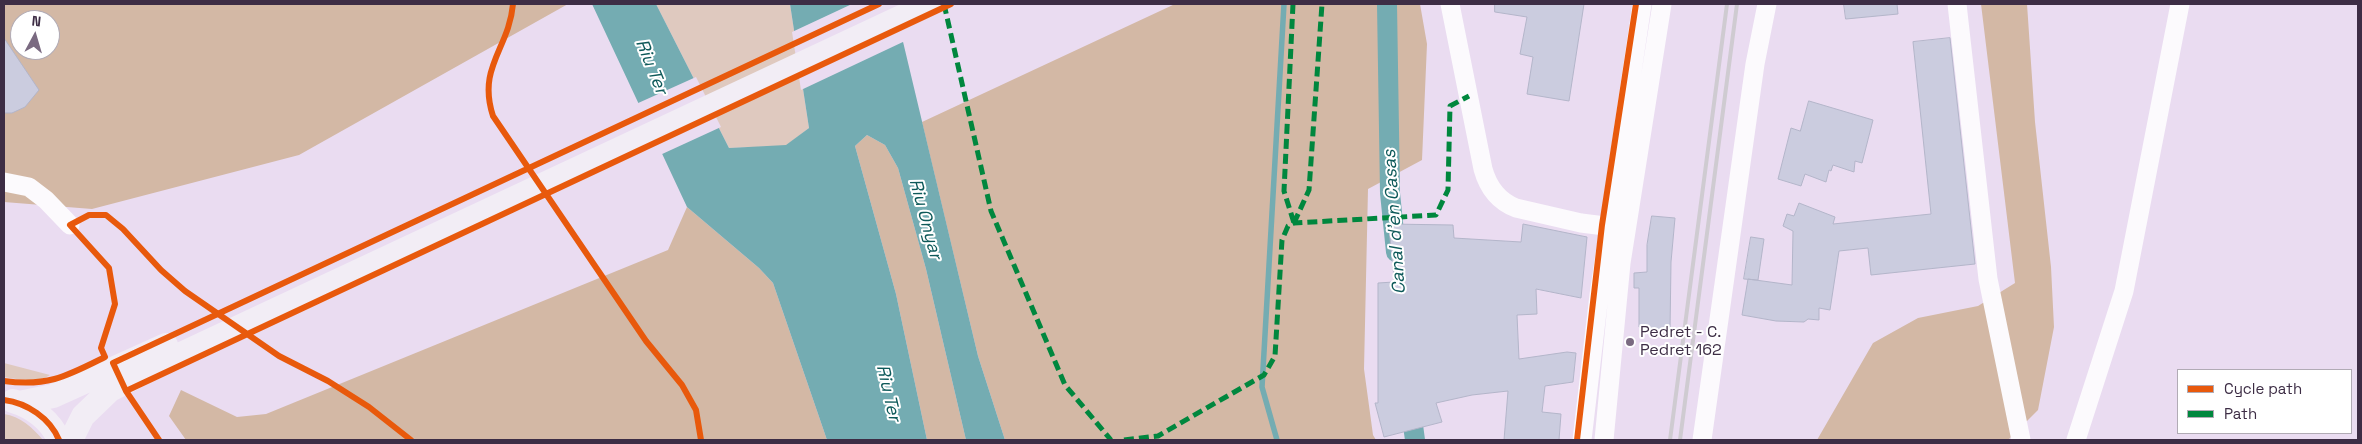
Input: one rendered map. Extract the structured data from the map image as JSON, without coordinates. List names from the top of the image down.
{
  "water": ["Riu Ter", "Riu Onyar", "Canal d'en Casas"],
  "places": ["Pedret - C. Pedret 162"],
  "legend": ["Cycle path", "Path"],
  "north": "top"
}
